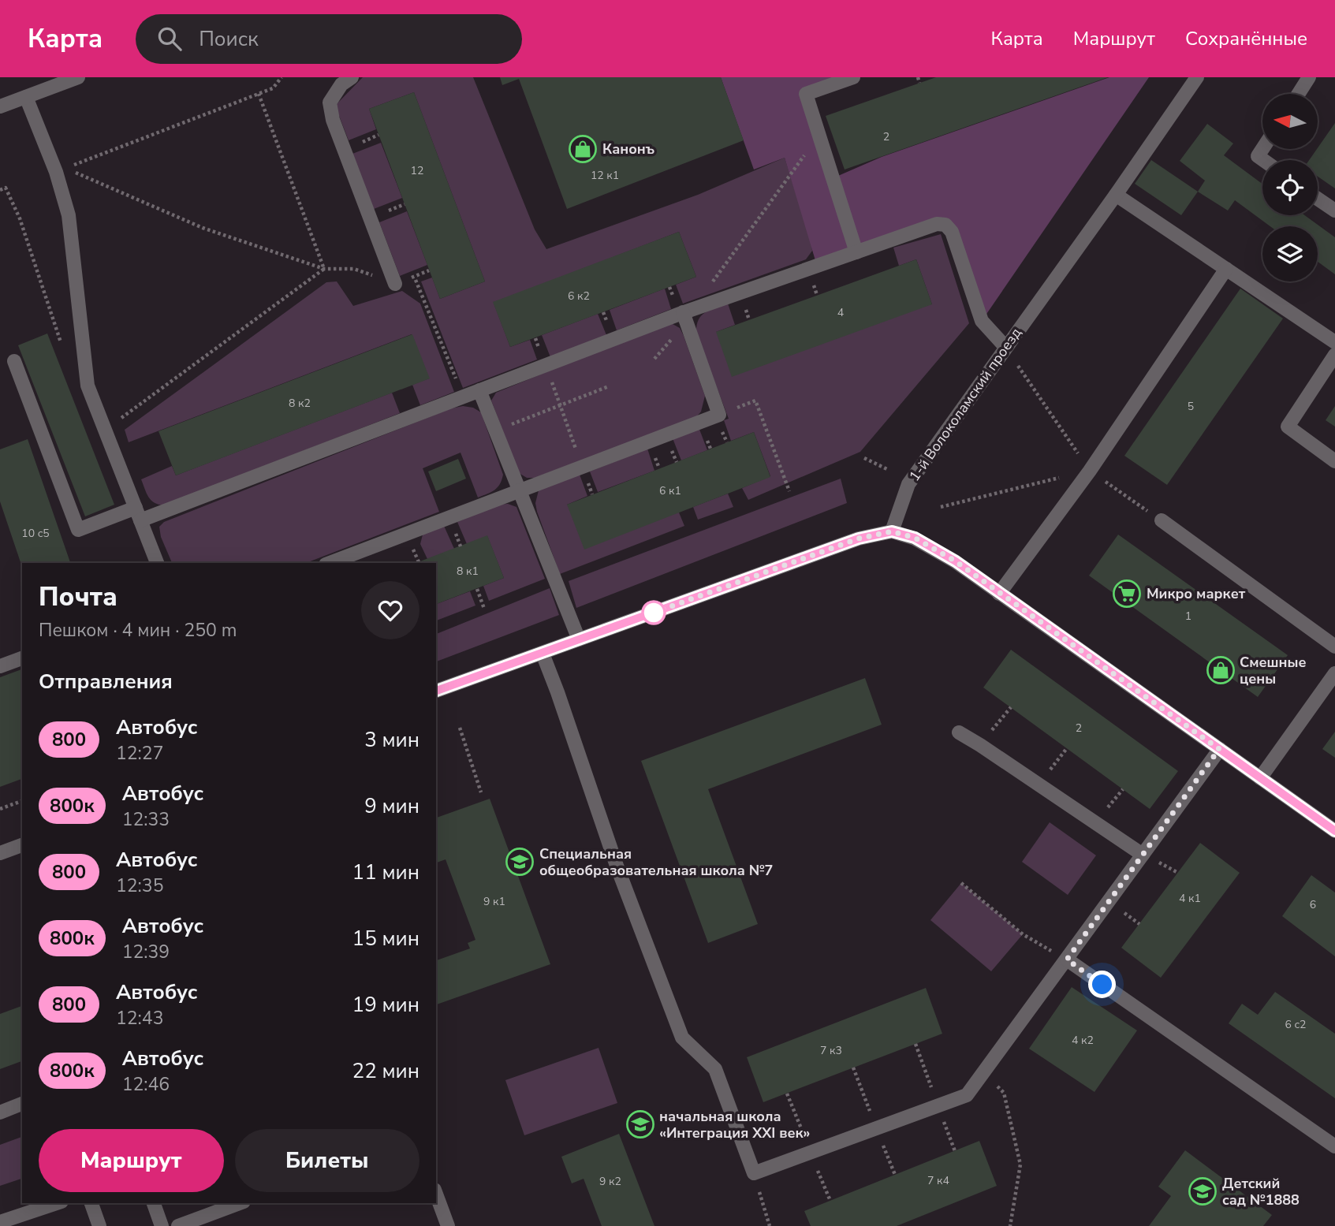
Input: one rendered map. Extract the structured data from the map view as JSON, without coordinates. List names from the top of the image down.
{
  "streets": {
    "street": ["1-й Волоколамский проезд"]
  },
  "places": {
    "shop": ["Канонъ", "Смешные цены"],
    "supermarket": ["Микро маркет"],
    "school or university": ["Специальная общеобразовательная школа №7", "начальная школа «Интеграция XXI век»", "Детский сад №1888"]
  },
  "lines": ["bus line 800"],
  "house_numbers": [
    "2",
    "12",
    "12 к1",
    "6 к2",
    "4",
    "8 к2",
    "5",
    "6 к1",
    "10 с5",
    "8 к1",
    "1",
    "2",
    "4 к1",
    "9 к1",
    "6",
    "6 с2",
    "4 к2",
    "7 к3",
    "7 к4",
    "9 к2"
  ],
  "north": "left",
  "page": {
    "header": "Карта",
    "search": "Поиск",
    "nav": ["Карта", "Маршрут", "Сохранённые"],
    "heading": [
      ["Почта", "Пешком · 4 мин · 250 m"],
      "Отправления"
    ],
    "list": [
      {
        "mark": "800",
        "name": "Автобус",
        "note": "12:27",
        "value": "3 мин"
      },
      {
        "mark": "800к",
        "name": "Автобус",
        "note": "12:33",
        "value": "9 мин"
      },
      {
        "mark": "800",
        "name": "Автобус",
        "note": "12:35",
        "value": "11 мин"
      },
      {
        "mark": "800к",
        "name": "Автобус",
        "note": "12:39",
        "value": "15 мин"
      },
      {
        "mark": "800",
        "name": "Автобус",
        "note": "12:43",
        "value": "19 мин"
      },
      {
        "mark": "800к",
        "name": "Автобус",
        "note": "12:46",
        "value": "22 мин"
      }
    ],
    "buttons": ["Маршрут", "Билеты"]
  }
}
